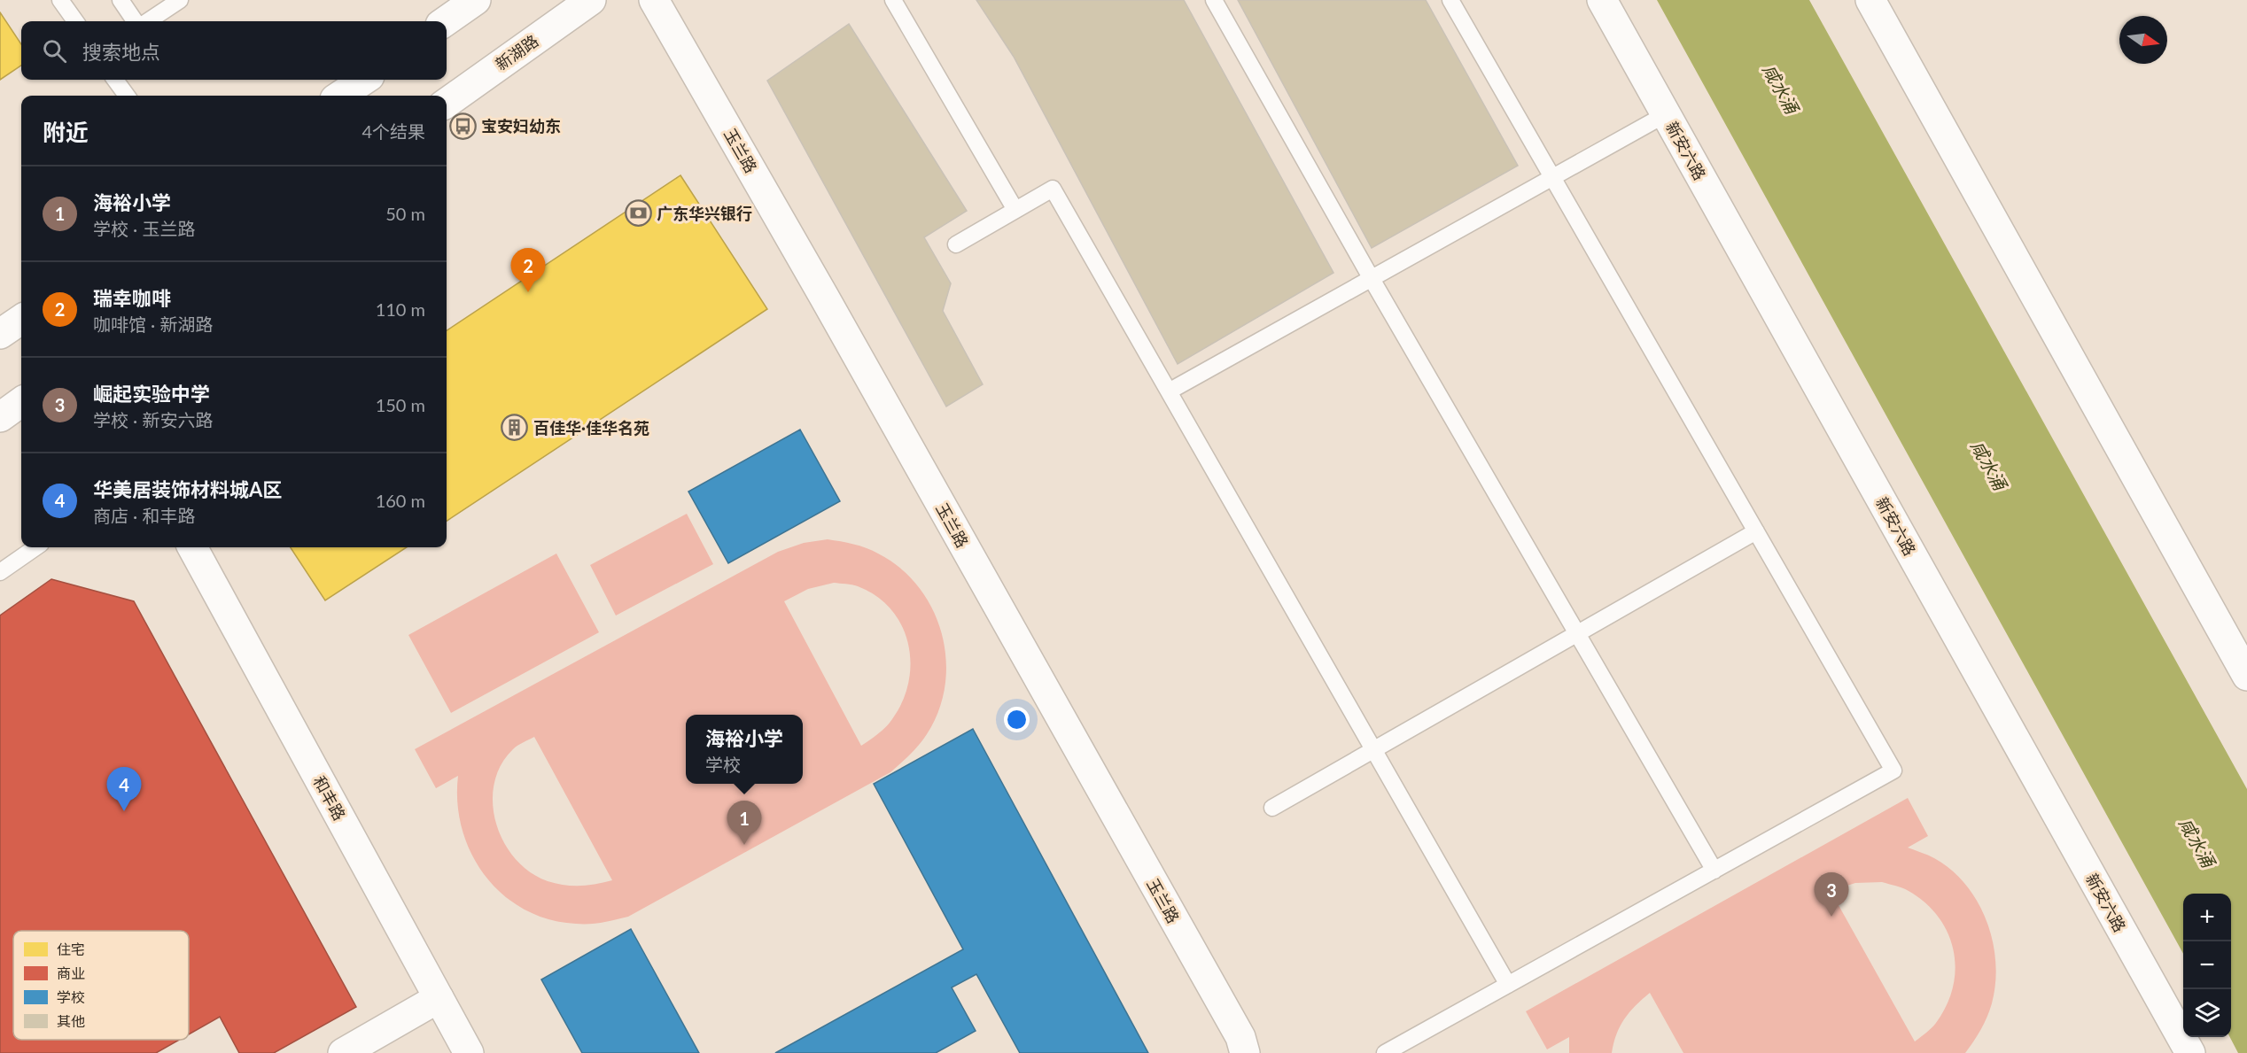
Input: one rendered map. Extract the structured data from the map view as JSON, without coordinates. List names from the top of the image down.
{
  "streets": {
    "main road": [
      "新湖路",
      "玉兰路",
      "新安六路",
      "和丰路"
    ]
  },
  "water": ["咸水涌"],
  "places": {
    "bus stop": ["宝安妇幼东"],
    "bank": ["广东华兴银行"],
    "building": ["百佳华·佳华名苑"]
  },
  "legend": [
    "住宅",
    "商业",
    "学校",
    "其他"
  ],
  "north": "right",
  "page": {
    "search": "搜索地点",
    "heading": ["附近", "4个结果"],
    "list": [
      {
        "mark": "1",
        "name": "海裕小学",
        "note": "学校 · 玉兰路",
        "value": "50 m"
      },
      {
        "mark": "2",
        "name": "瑞幸咖啡",
        "note": "咖啡馆 · 新湖路",
        "value": "110 m"
      },
      {
        "mark": "3",
        "name": "崛起实验中学",
        "note": "学校 · 新安六路",
        "value": "150 m"
      },
      {
        "mark": "4",
        "name": "华美居装饰材料城A区",
        "note": "商店 · 和丰路",
        "value": "160 m"
      }
    ],
    "pins": [
      "2",
      "4",
      "1",
      "3"
    ],
    "popup": ["海裕小学", "学校"],
    "map_buttons": ["+", "−"]
  }
}
